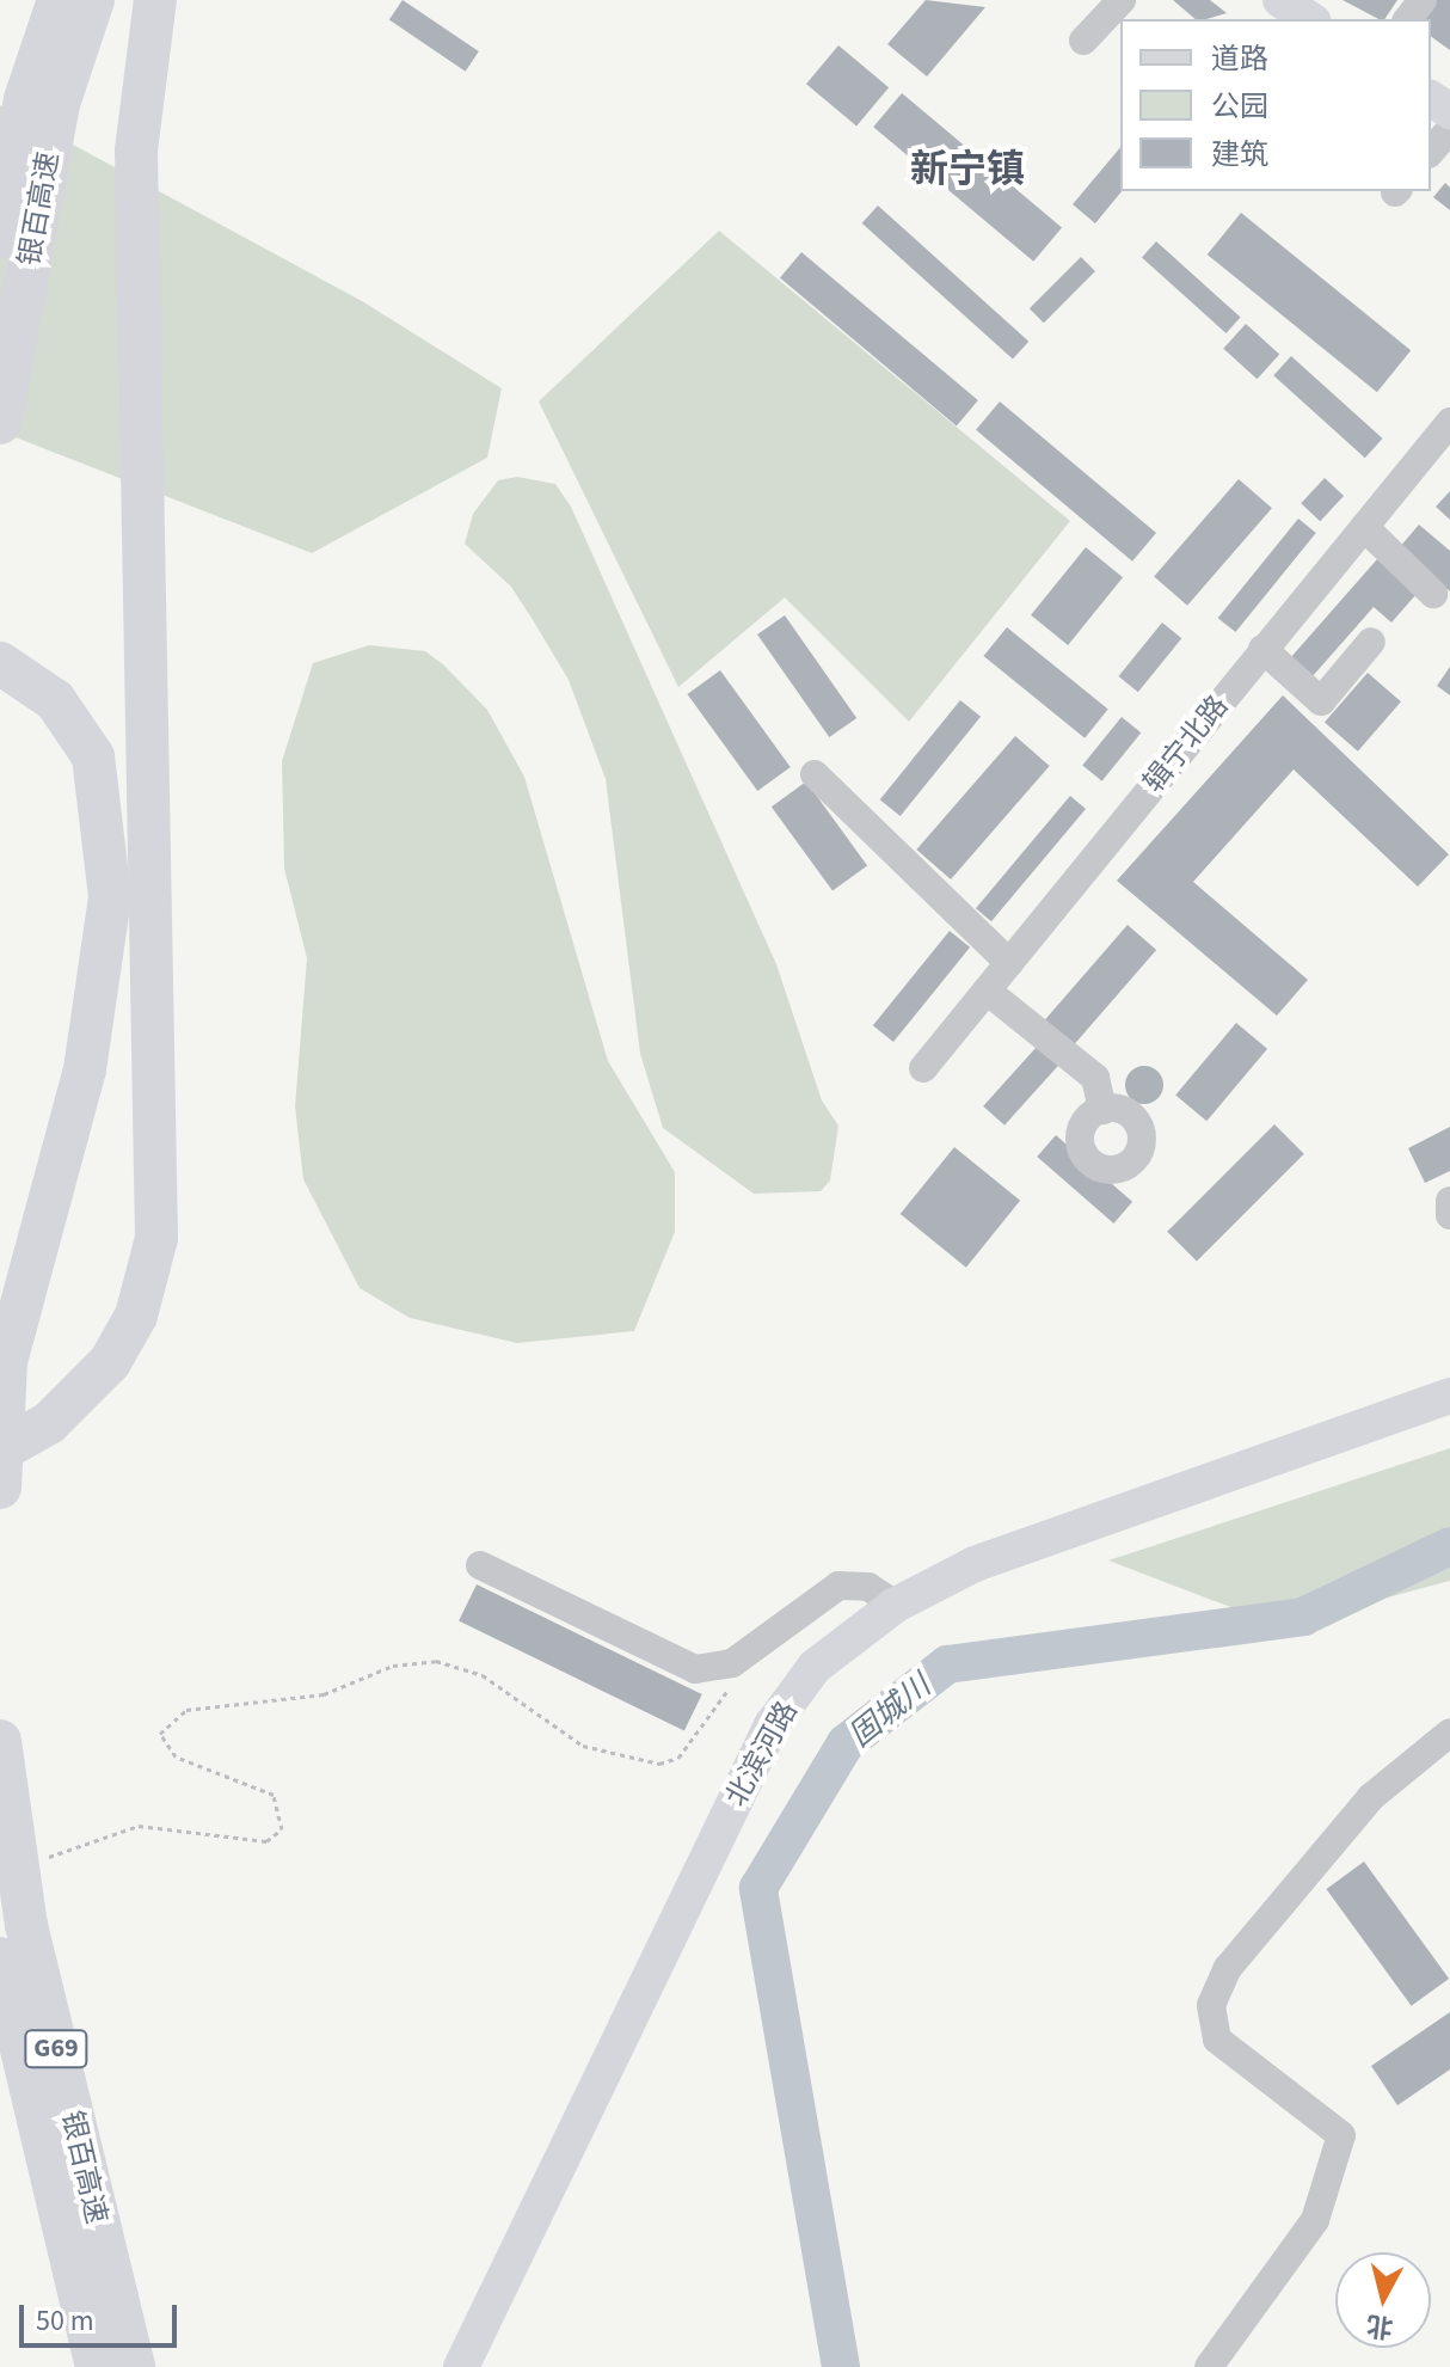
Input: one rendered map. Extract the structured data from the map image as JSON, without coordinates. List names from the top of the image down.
{
  "streets": {
    "highway": ["银百高速", "G69"],
    "main road": ["北滨河路"],
    "street": ["辑宁北路"]
  },
  "districts": ["新宁镇"],
  "water": ["固城川"],
  "legend": ["道路", "公园", "建筑"],
  "scale_bar": "50 m",
  "north": "bottom"
}
